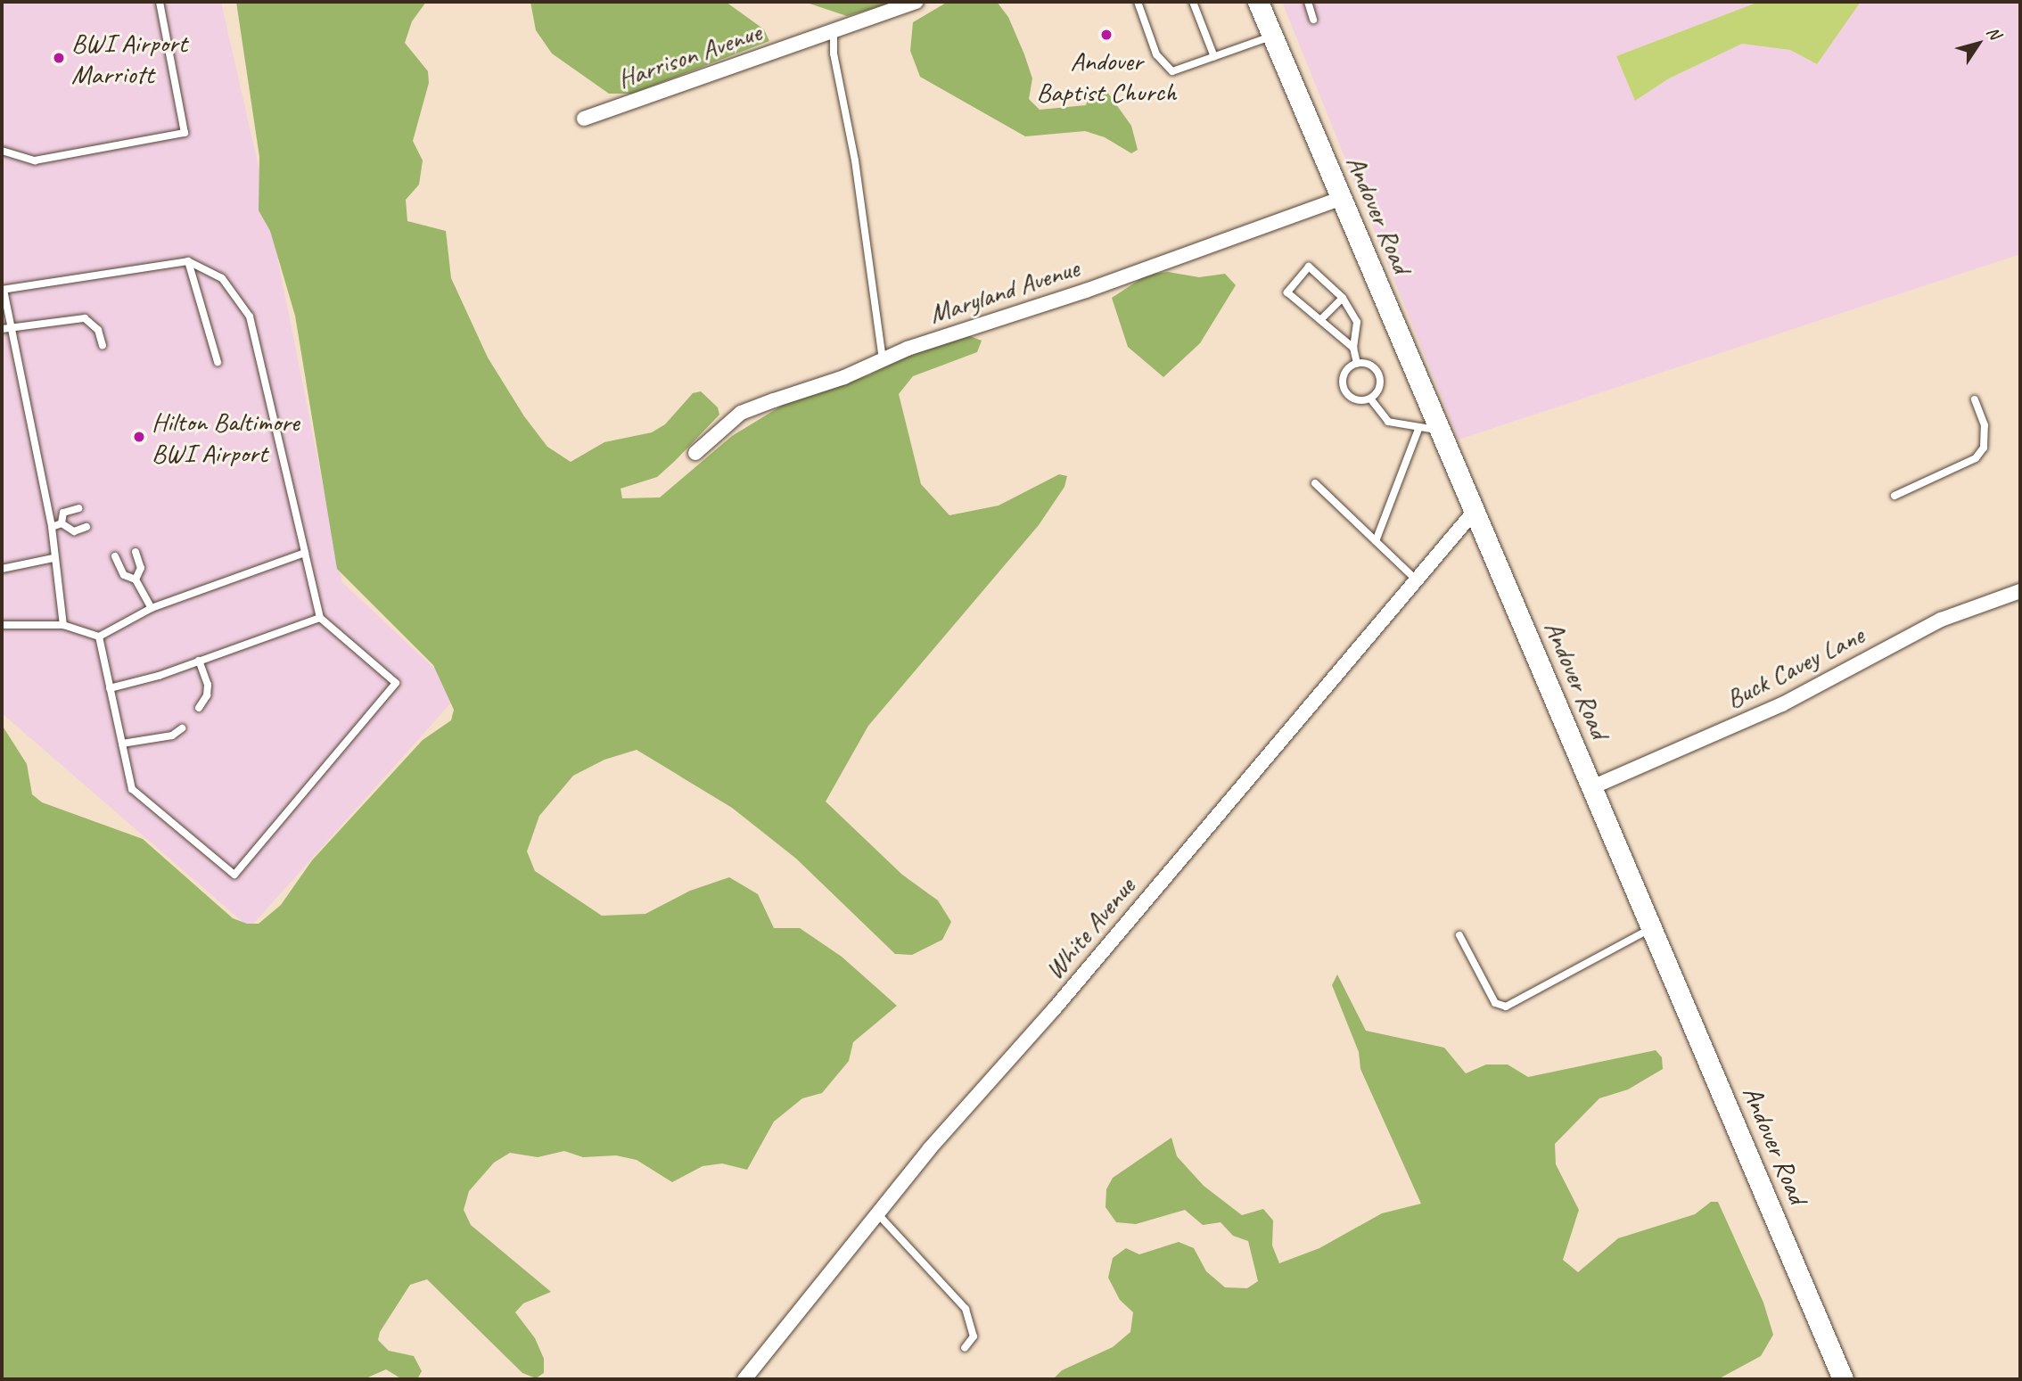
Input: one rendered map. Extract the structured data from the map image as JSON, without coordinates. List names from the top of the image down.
{
  "streets": {
    "street": [
      "Harrison Avenue",
      "Andover Road",
      "Maryland Avenue",
      "Buck Cavey Lane",
      "White Avenue"
    ]
  },
  "crossings": [
    ["Andover Road", "Maryland Avenue"],
    ["Andover Road", "Buck Cavey Lane"],
    ["Andover Road", "White Avenue"]
  ],
  "places": ["Andover Baptist Church", "BWI Airport Marriott", "Hilton Baltimore BWI Airport"],
  "north": "top right"
}
